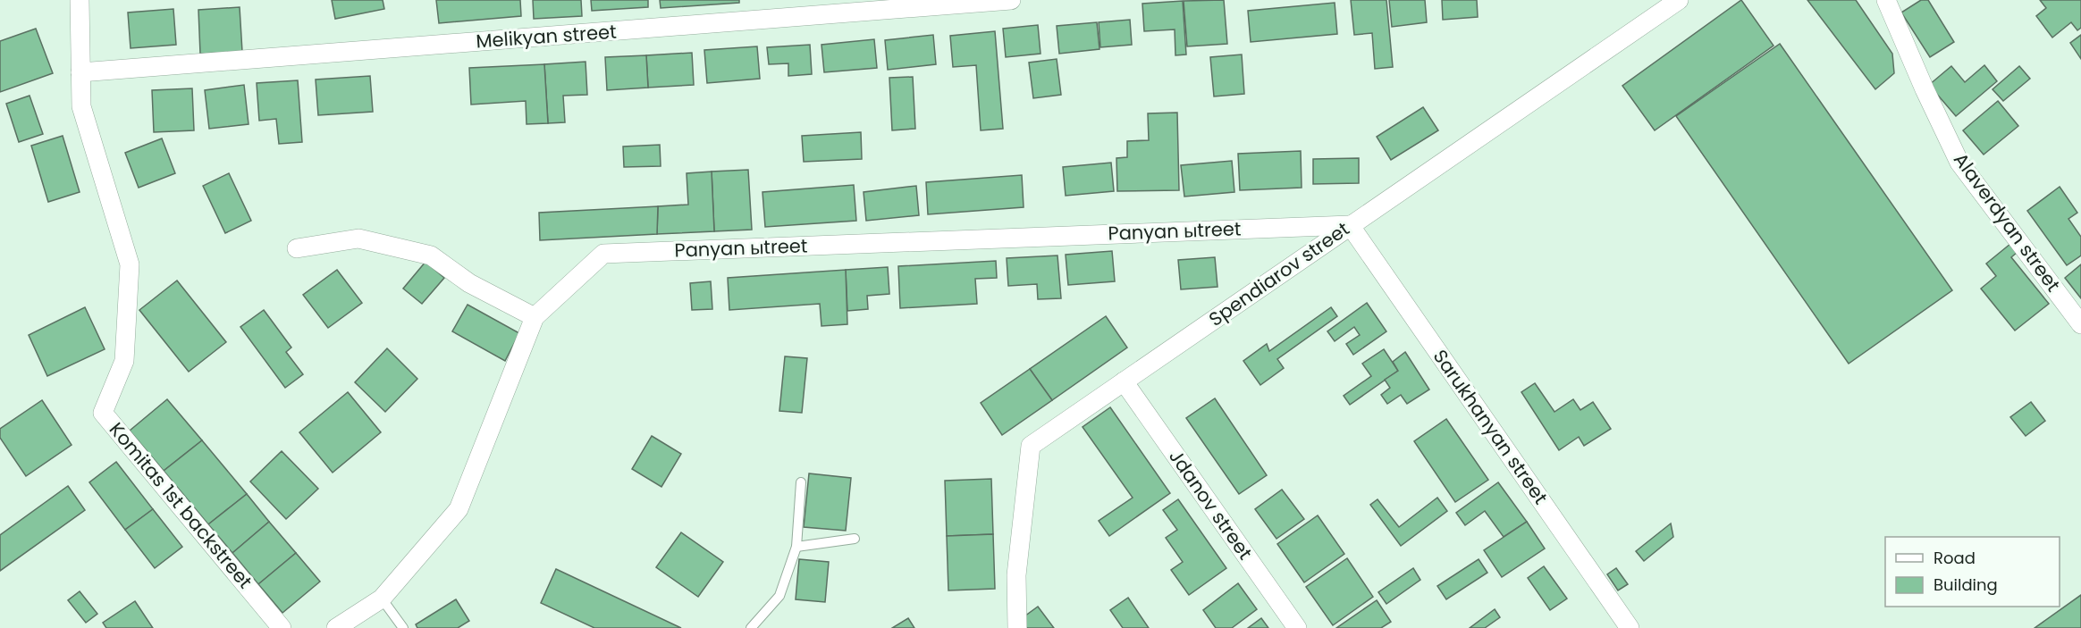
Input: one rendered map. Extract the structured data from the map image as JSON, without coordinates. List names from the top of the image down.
{
  "streets": {
    "street": [
      "Melikyan street",
      "Alaverdyan street",
      "Panyan ыtreet",
      "Spendiarov street",
      "Sarukhanyan street",
      "Jdanov street",
      "Komitas 1st backstreet"
    ]
  },
  "crossings": [
    ["Melikyan street", "Komitas 1st backstreet"],
    ["Panyan ыtreet", "Spendiarov street"],
    ["Panyan ыtreet", "Sarukhanyan street"],
    ["Spendiarov street", "Sarukhanyan street"],
    ["Spendiarov street", "Jdanov street"]
  ],
  "legend": ["Road", "Building"]
}
